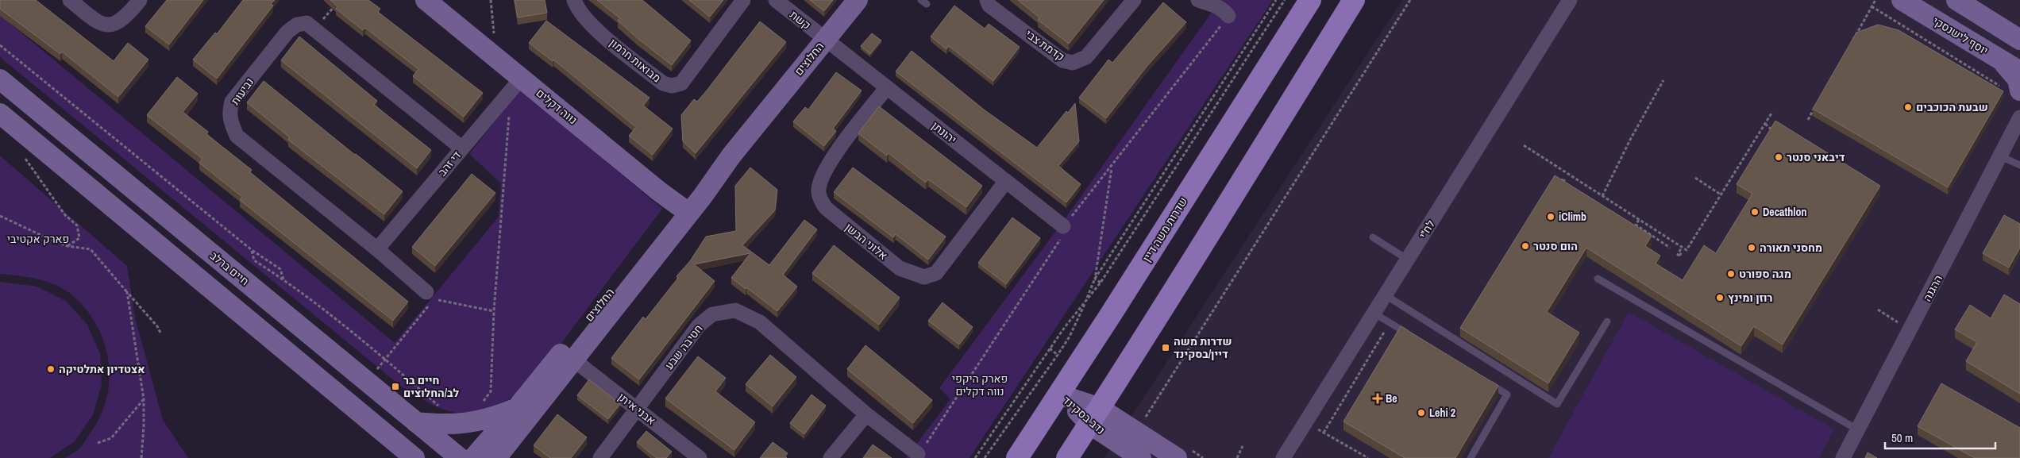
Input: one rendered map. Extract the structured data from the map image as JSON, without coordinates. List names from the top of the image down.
{
  "streets": {
    "main road": ["שדרות משה דיין"],
    "street": [
      "קשת",
      "יוסף לישנסקי",
      "קדמת צבי",
      "החלוצים",
      "מבואות חרמון",
      "נביעות",
      "נווה דקלים",
      "יהונתן",
      "די זהב",
      "לח\"י",
      "אלוני הבשן",
      "חיים ברלב",
      "ההגנה",
      "חטיבה שבע",
      "אבני איתן",
      "נדב בסקינד"
    ]
  },
  "crossings": [
    ["קשת", "החלוצים"],
    ["קשת", "יהונתן"],
    ["החלוצים", "נווה דקלים"],
    ["החלוצים", "יהונתן"],
    ["החלוצים", "אבני איתן"],
    ["נביעות", "די זהב"],
    ["נווה דקלים", "די זהב"],
    ["יהונתן", "אלוני הבשן"],
    ["שדרות משה דיין", "נדב בסקינד"],
    ["חטיבה שבע", "אבני איתן"]
  ],
  "parks": ["פארק אקטיבי", "פארק היקפי נווה דקלים"],
  "places": {
    "other": [
      "שבעת הכוכבים",
      "דיבאני סנטר",
      "Decathlon",
      "iClimb",
      "הום סנטר",
      "מחסני תאורה",
      "מגה ספורט",
      "רוזן ומינץ",
      "אצטדיון אתלטיקה",
      "Lehi 2"
    ],
    "transit": ["שדרות משה דיין/בסקינד", "חיים בר לב/החלוצים"],
    "health": ["Be"]
  },
  "scale_bar": "50 m"
}
